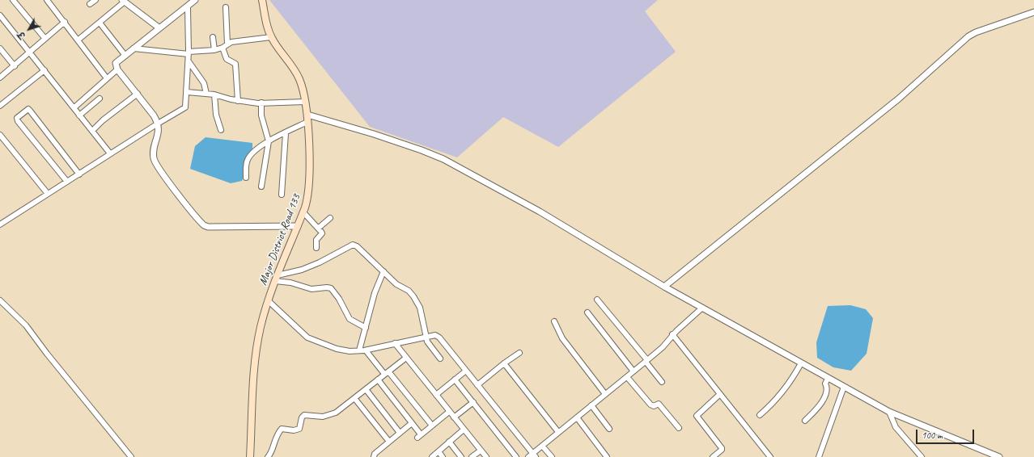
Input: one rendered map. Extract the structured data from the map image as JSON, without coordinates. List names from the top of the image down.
{
  "streets": {
    "main road": ["Major District Road 133"]
  },
  "scale_bar": "100 m",
  "north": "bottom left"
}
